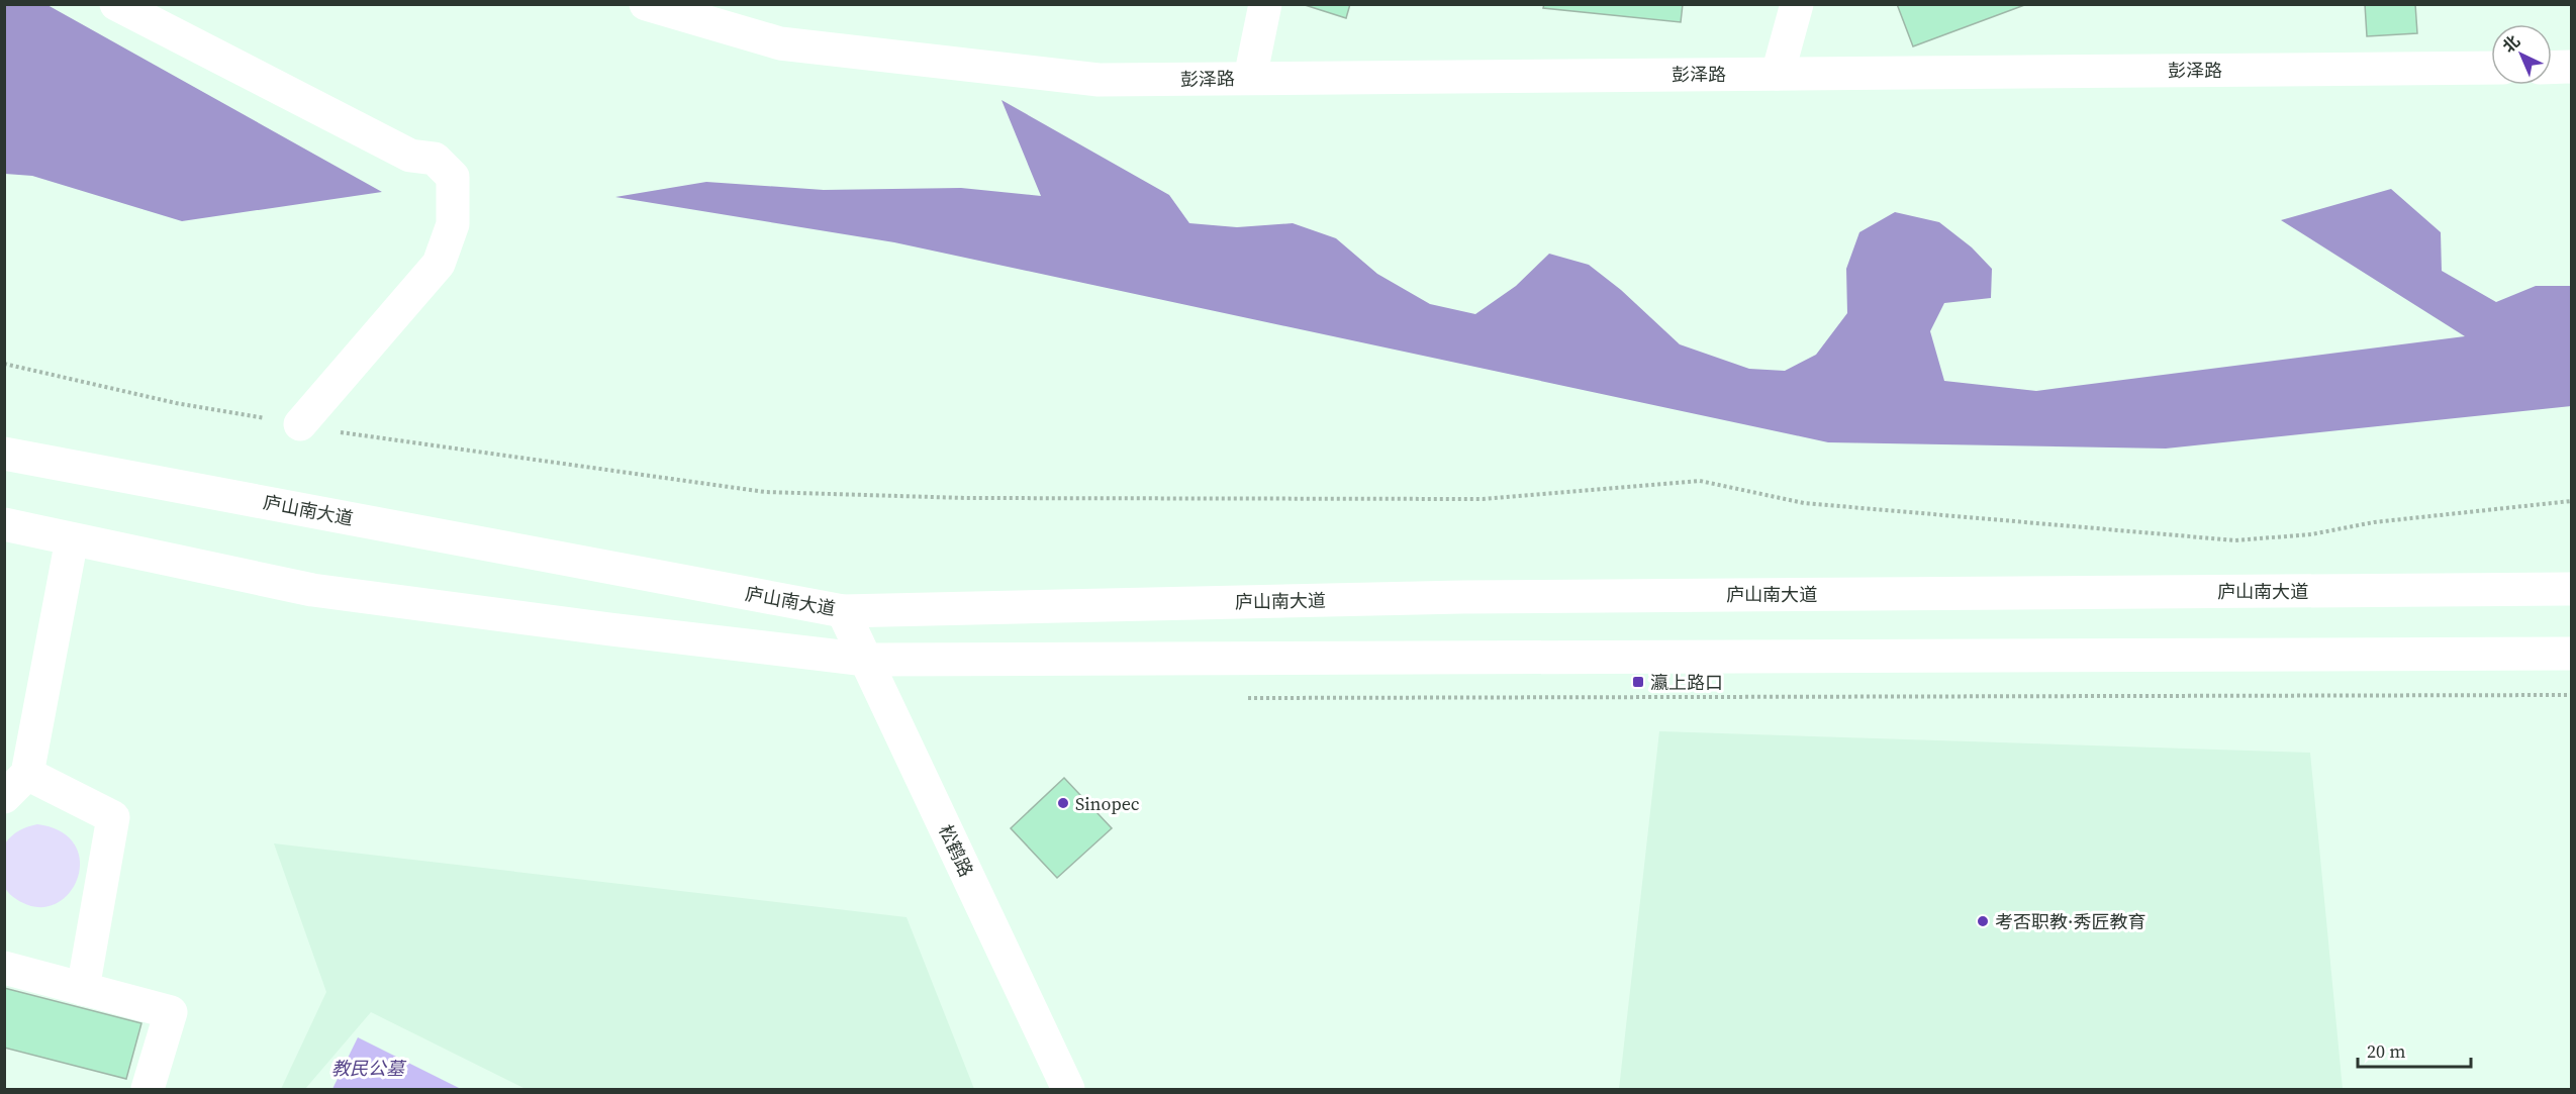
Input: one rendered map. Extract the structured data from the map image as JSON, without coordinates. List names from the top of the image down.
{
  "streets": {
    "main road": ["彭泽路", "庐山南大道", "松鹤路"]
  },
  "crossings": [
    ["庐山南大道", "松鹤路"]
  ],
  "parks": ["教民公墓"],
  "places": {
    "transit": ["瀛上路口"],
    "other": ["Sinopec", "考否职教·秀匠教育"]
  },
  "scale_bar": "20 m",
  "north": "top left"
}
